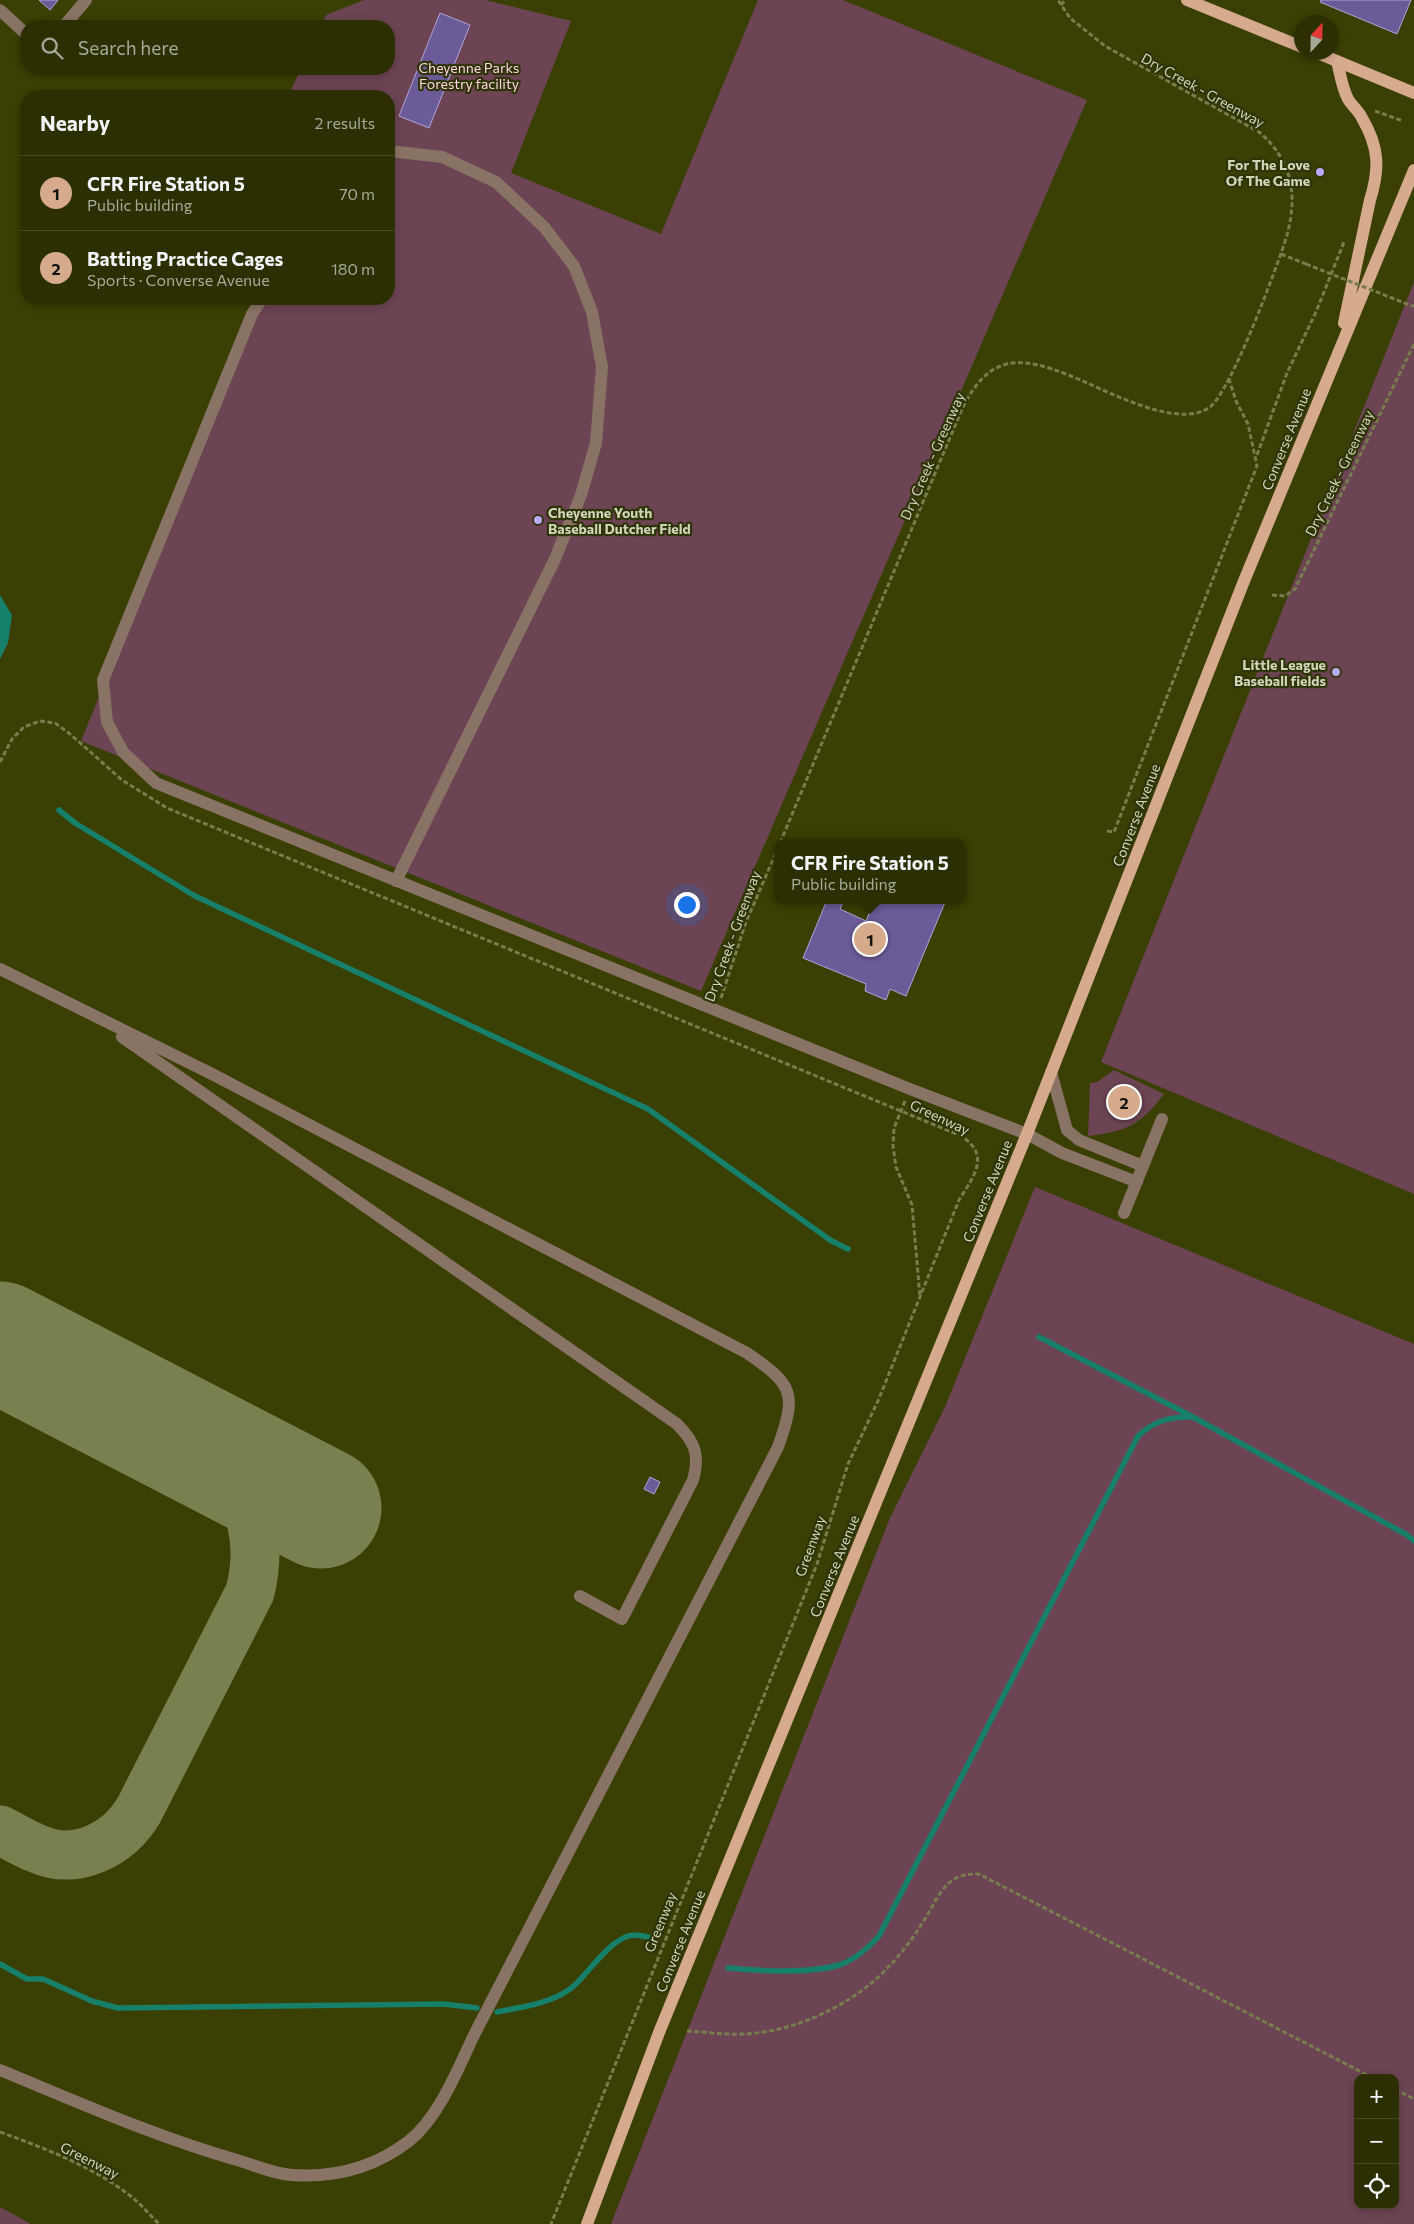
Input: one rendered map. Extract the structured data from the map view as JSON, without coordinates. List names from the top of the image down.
{
  "streets": {
    "main road": ["Converse Avenue"],
    "path": ["Dry Creek - Greenway", "Greenway"]
  },
  "crossings": [
    ["Dry Creek - Greenway", "Greenway"]
  ],
  "parks": ["Cheyenne Parks Forestry facility"],
  "places": ["For The Love Of The Game", "Cheyenne Youth Baseball Dutcher Field", "Little League Baseball fields"],
  "north": "top",
  "page": {
    "search": "Search here",
    "heading": ["Nearby", "2 results"],
    "list": [
      {
        "mark": "1",
        "name": "CFR Fire Station 5",
        "note": "Public building",
        "value": "70 m"
      },
      {
        "mark": "2",
        "name": "Batting Practice Cages",
        "note": "Sports · Converse Avenue",
        "value": "180 m"
      }
    ],
    "popup": ["CFR Fire Station 5", "Public building"],
    "pins": ["1", "2"],
    "map_buttons": ["+", "−"]
  }
}
